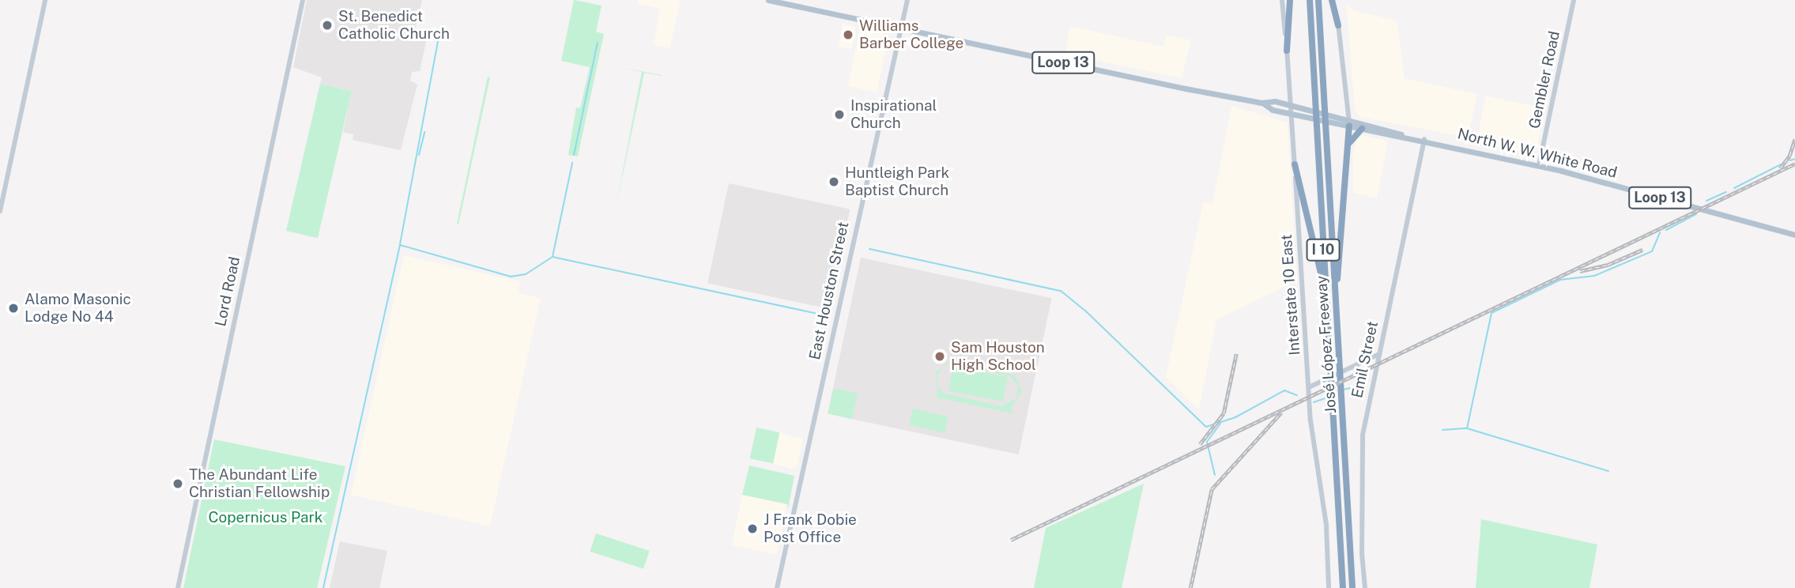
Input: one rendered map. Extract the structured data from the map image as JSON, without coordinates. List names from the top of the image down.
{
  "streets": {
    "highway": ["I 10", "José López Freeway"],
    "main road": [
      "Loop 13",
      "Gembler Road",
      "North W. W. White Road",
      "East Houston Street",
      "Lord Road",
      "Interstate 10 East",
      "Emil Street"
    ]
  },
  "crossings": [
    ["Loop 13", "North W. W. White Road"],
    ["Loop 13", "East Houston Street"],
    ["Loop 13", "Interstate 10 East"],
    ["Gembler Road", "North W. W. White Road"],
    ["North W. W. White Road", "Interstate 10 East"],
    ["North W. W. White Road", "Emil Street"]
  ],
  "parks": ["Copernicus Park"],
  "places": [
    "St. Benedict Catholic Church",
    "Williams Barber College",
    "Inspirational Church",
    "Huntleigh Park Baptist Church",
    "Alamo Masonic Lodge No 44",
    "Sam Houston High School",
    "The Abundant Life Christian Fellowship",
    "J Frank Dobie Post Office"
  ]
}
